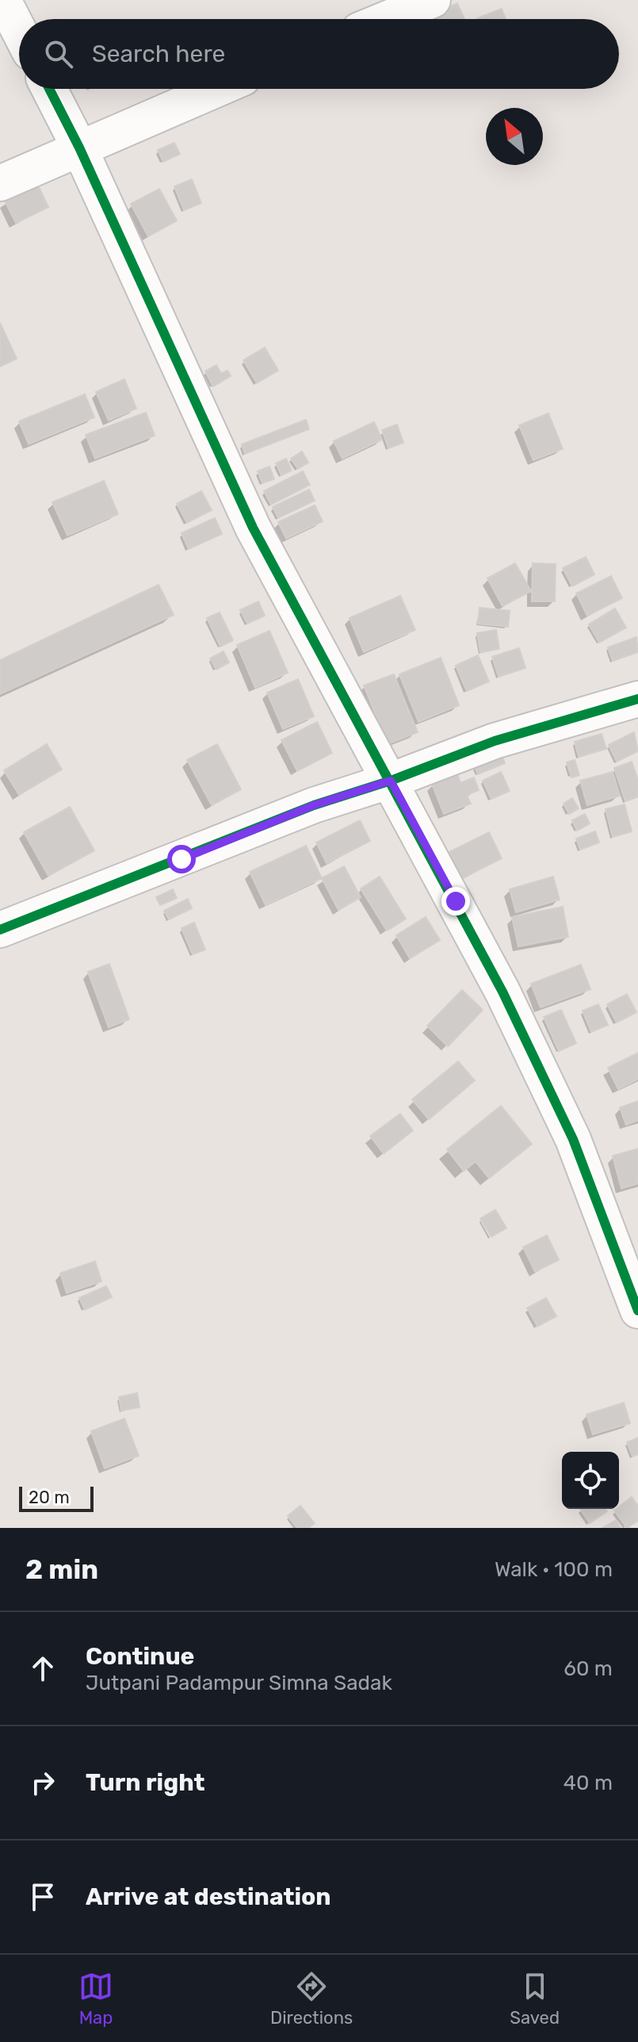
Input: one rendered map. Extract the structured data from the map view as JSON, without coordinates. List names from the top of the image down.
{
  "scale_bar": "20 m",
  "north": "top left",
  "page": {
    "search": "Search here",
    "scale": "20 m",
    "heading": ["2 min", "Walk · 100 m"],
    "list": [
      ["Continue", "Jutpani Padampur Simna Sadak", "60 m"],
      ["Turn right", "40 m"],
      "Arrive at destination"
    ],
    "nav": ["Map", "Directions", "Saved"]
  }
}
